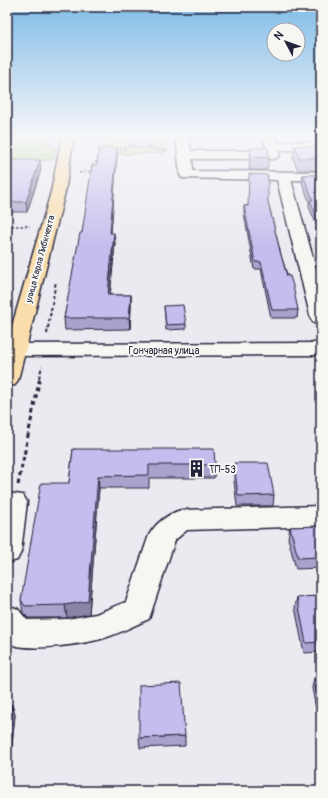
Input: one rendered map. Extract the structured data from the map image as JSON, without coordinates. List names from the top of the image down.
{
  "streets": {
    "main road": ["улица Карла Либкнехта"],
    "street": ["Гончарная улица"]
  },
  "crossings": [
    ["улица Карла Либкнехта", "Гончарная улица"]
  ],
  "places": {
    "building": ["ТП-53"]
  },
  "north": "top left"
}
